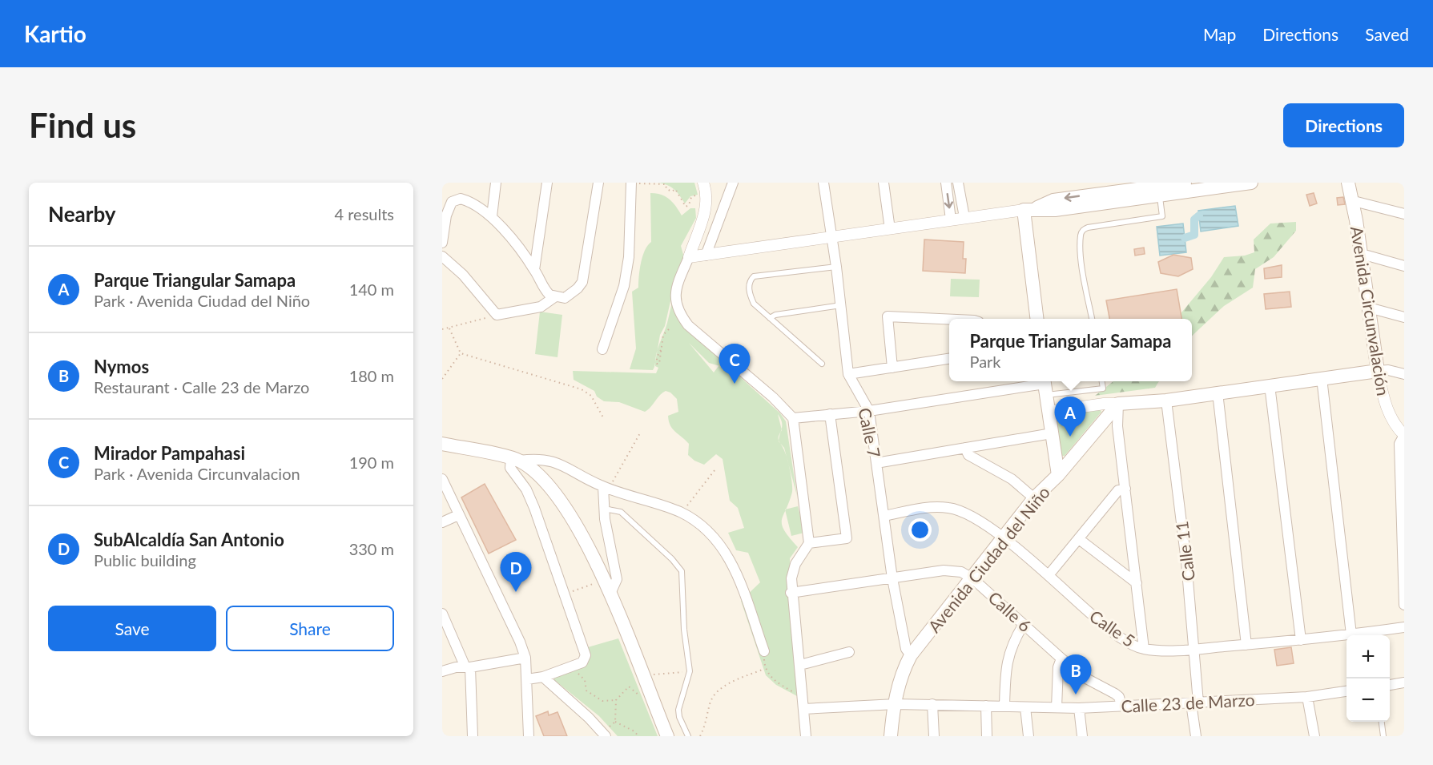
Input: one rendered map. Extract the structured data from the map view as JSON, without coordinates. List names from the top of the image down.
{
  "streets": {
    "main road": ["Avenida Circunvalación", "Avenida Ciudad del Niño"],
    "street": [
      "Calle 7",
      "Calle 11",
      "Calle 6",
      "Calle 5",
      "Calle 23 de Marzo"
    ]
  },
  "crossings": [
    ["Calle 7", "Avenida Ciudad del Niño"],
    ["Calle 7", "Calle 6"],
    ["Calle 7", "Calle 5"],
    ["Calle 11", "Calle 5"],
    ["Calle 11", "Calle 23 de Marzo"],
    ["Avenida Ciudad del Niño", "Calle 6"],
    ["Avenida Ciudad del Niño", "Calle 5"],
    ["Avenida Ciudad del Niño", "Calle 23 de Marzo"],
    ["Calle 6", "Calle 23 de Marzo"]
  ],
  "page": {
    "header": "Kartio",
    "nav": ["Map", "Directions", "Saved"],
    "buttons": [
      "Directions",
      ["Save", "Share"]
    ],
    "title": "Find us",
    "heading": ["Nearby", "4 results"],
    "list": [
      {
        "mark": "A",
        "name": "Parque Triangular Samapa",
        "note": "Park · Avenida Ciudad del Niño",
        "value": "140 m"
      },
      {
        "mark": "B",
        "name": "Nymos",
        "note": "Restaurant · Calle 23 de Marzo",
        "value": "180 m"
      },
      {
        "mark": "C",
        "name": "Mirador Pampahasi",
        "note": "Park · Avenida Circunvalacion",
        "value": "190 m"
      },
      {
        "mark": "D",
        "name": "SubAlcaldía San Antonio",
        "note": "Public building",
        "value": "330 m"
      }
    ],
    "popup": ["Parque Triangular Samapa", "Park"],
    "pins": [
      "C",
      "A",
      "D",
      "B"
    ],
    "map_buttons": ["+", "−"]
  }
}
